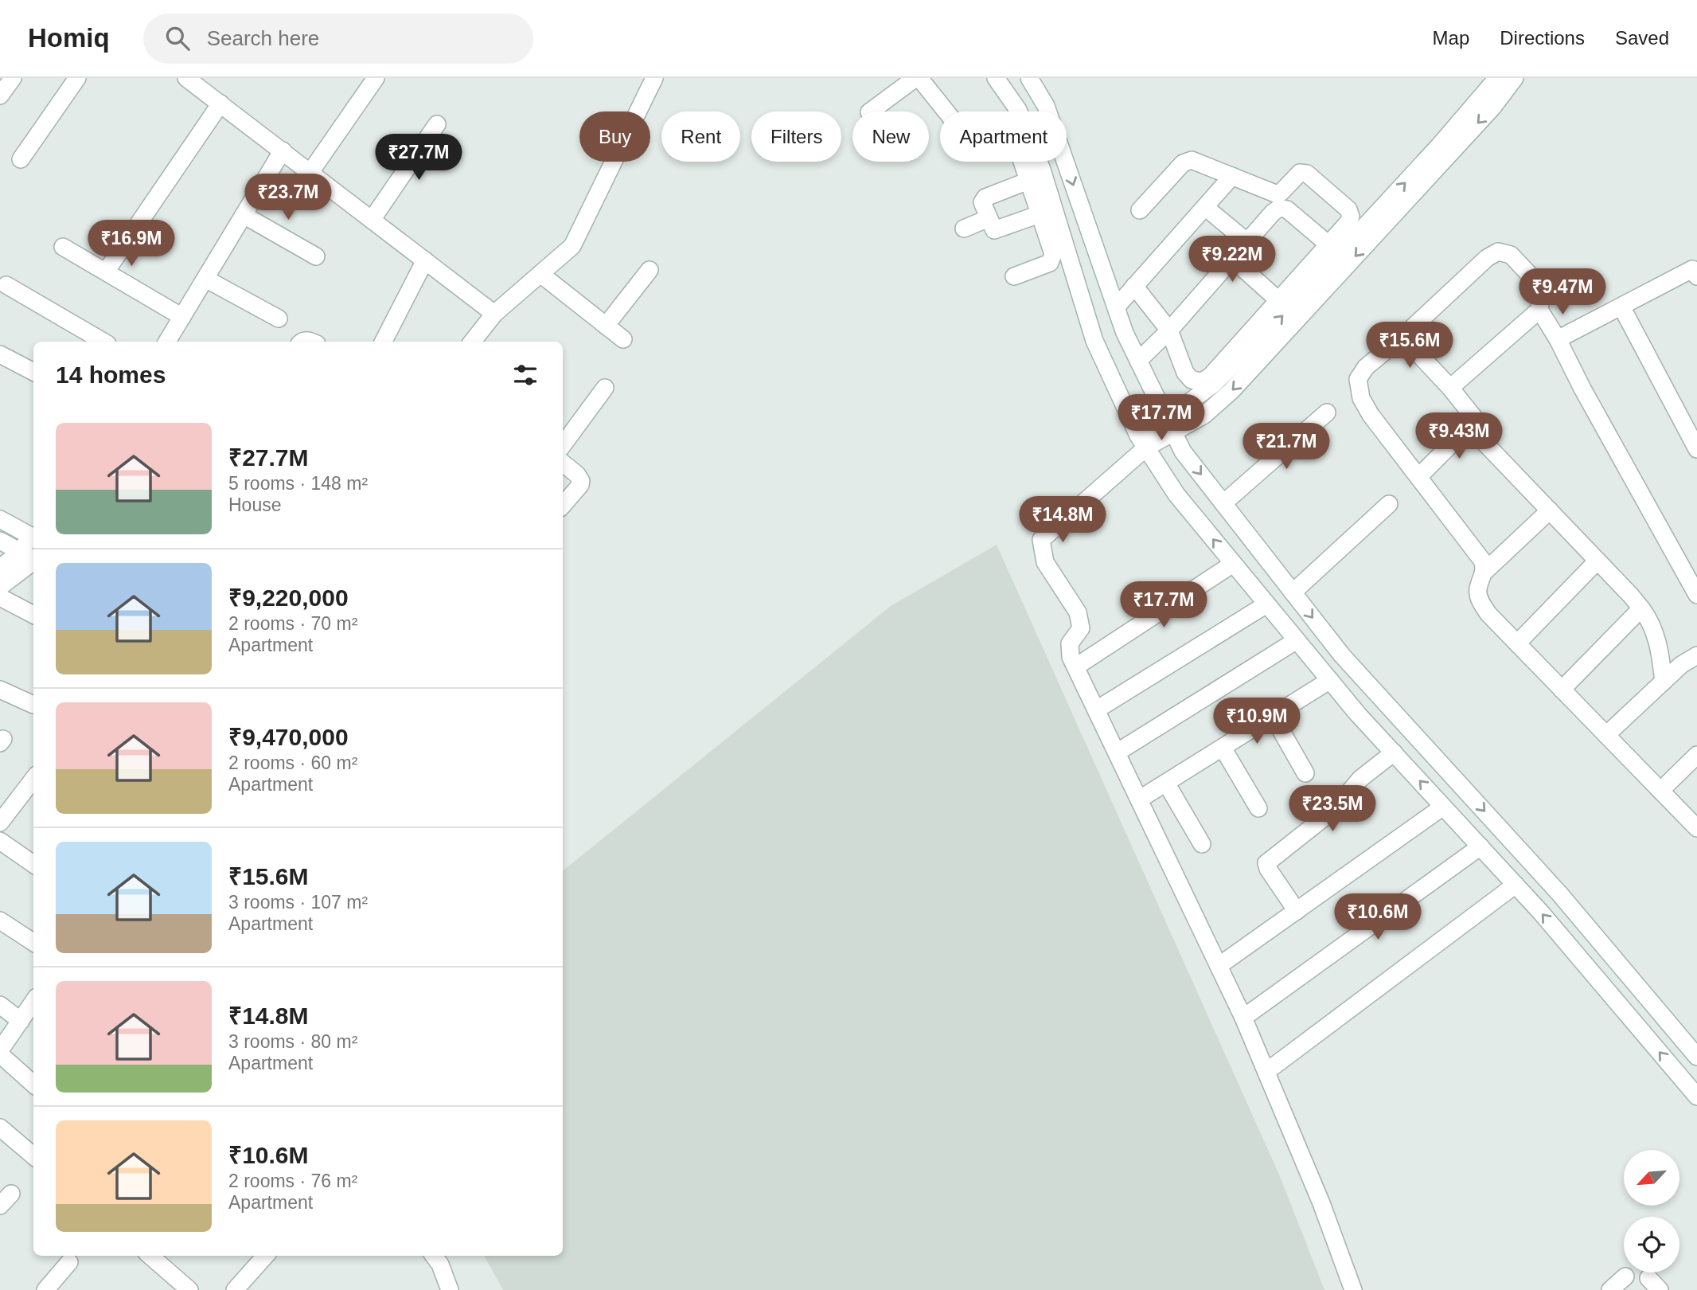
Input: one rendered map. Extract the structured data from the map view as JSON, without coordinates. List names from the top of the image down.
{
  "north": "bottom left",
  "page": {
    "header": "Homiq",
    "search": "Search here",
    "nav": ["Map", "Directions", "Saved"],
    "chip": [
      "Buy",
      "Rent",
      "Filters",
      "New",
      "Apartment"
    ],
    "price": [
      "₹27.7M",
      "₹23.7M",
      "₹16.9M",
      "₹9.22M",
      "₹9.47M",
      "₹15.6M",
      "₹17.7M",
      "₹9.43M",
      "₹21.7M",
      "₹14.8M",
      "₹17.7M",
      "₹10.9M",
      "₹23.5M",
      "₹10.6M"
    ],
    "heading": "14 homes",
    "list": [
      {
        "name": "₹27.7M",
        "note": "5 rooms · 148 m² · House"
      },
      {
        "name": "₹9,220,000",
        "note": "2 rooms · 70 m² · Apartment"
      },
      {
        "name": "₹9,470,000",
        "note": "2 rooms · 60 m² · Apartment"
      },
      {
        "name": "₹15.6M",
        "note": "3 rooms · 107 m² · Apartment"
      },
      {
        "name": "₹14.8M",
        "note": "3 rooms · 80 m² · Apartment"
      },
      {
        "name": "₹10.6M",
        "note": "2 rooms · 76 m² · Apartment"
      }
    ]
  }
}
